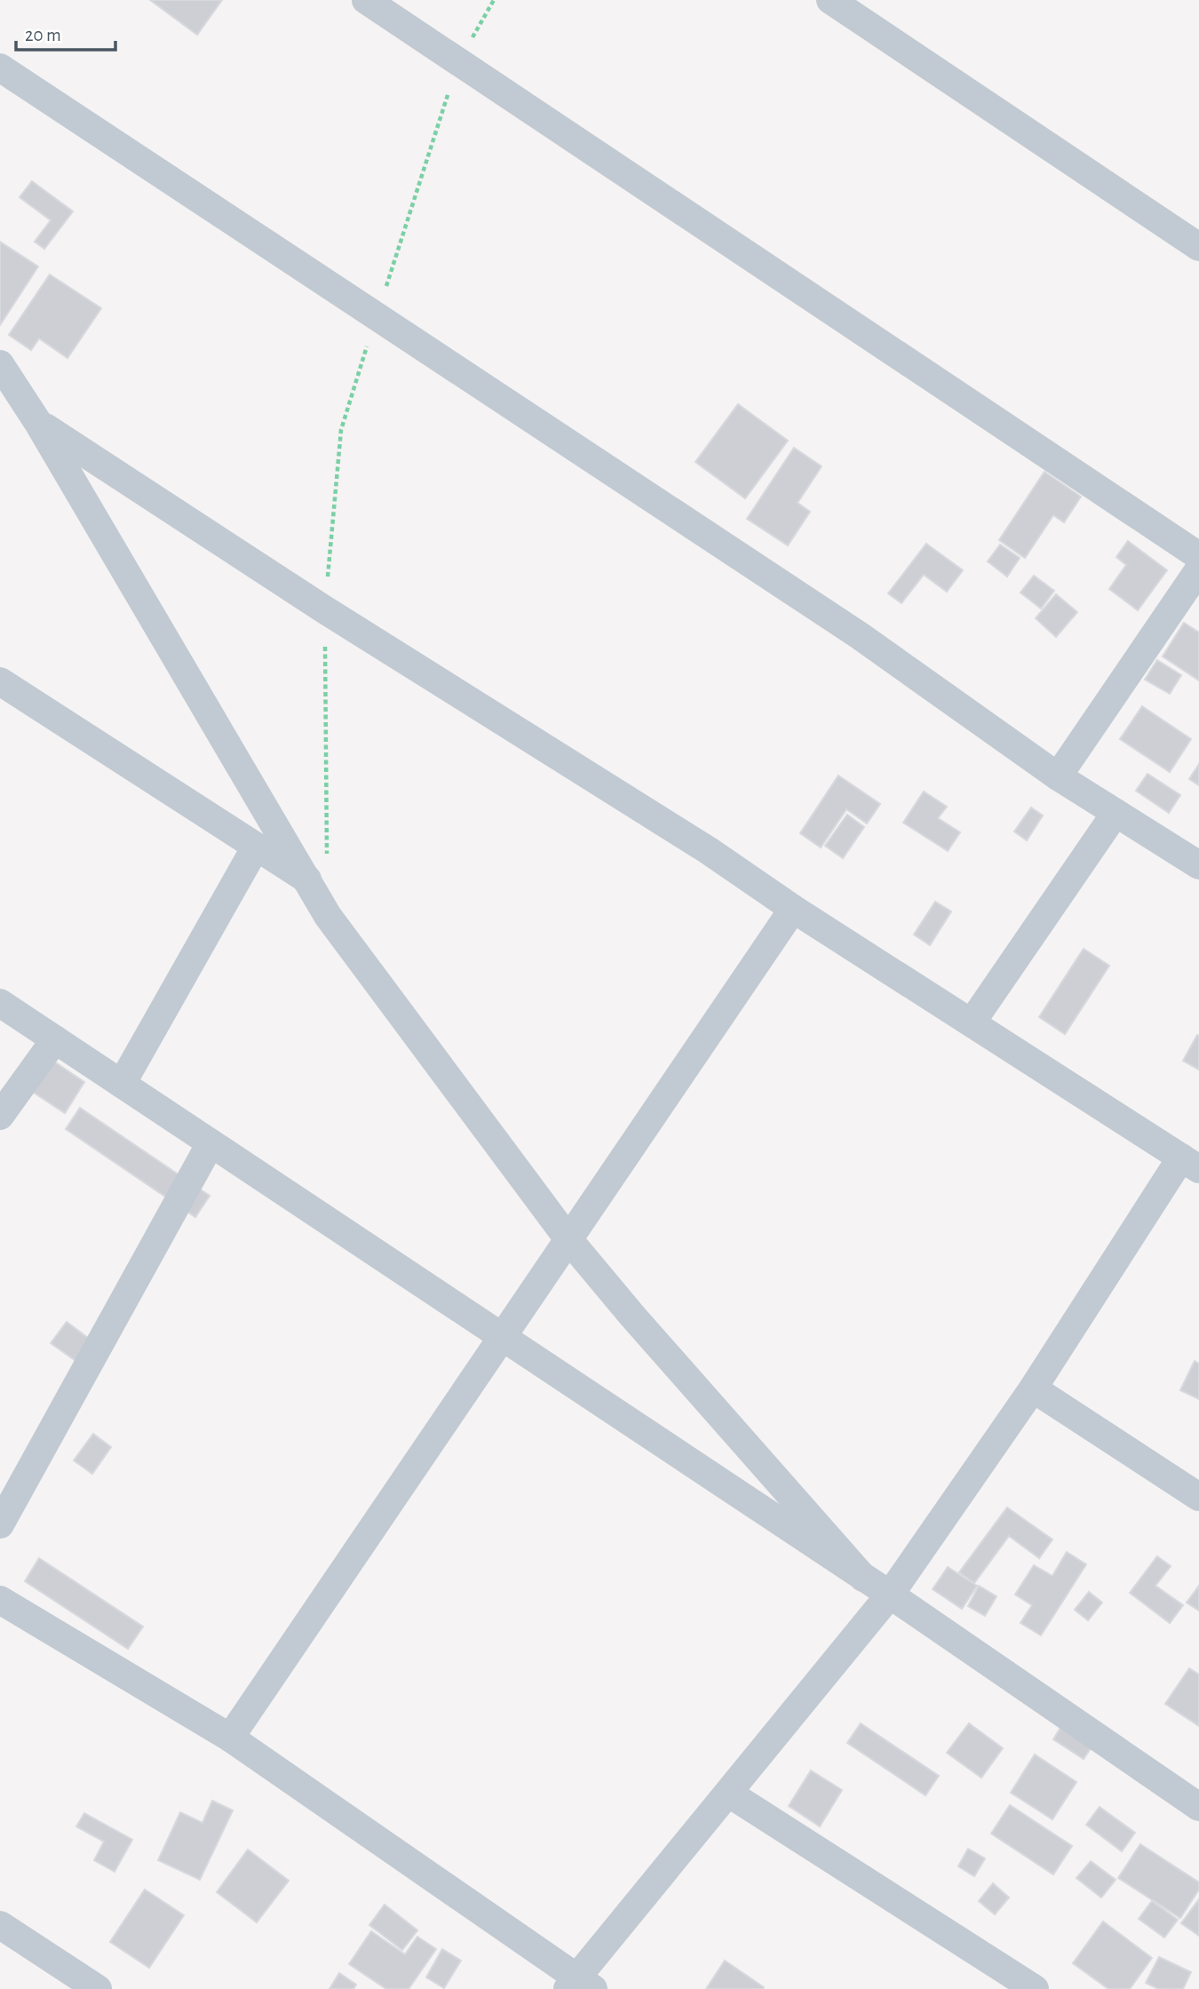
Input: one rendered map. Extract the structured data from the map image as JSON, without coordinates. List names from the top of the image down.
{
  "scale_bar": "20 m"
}
